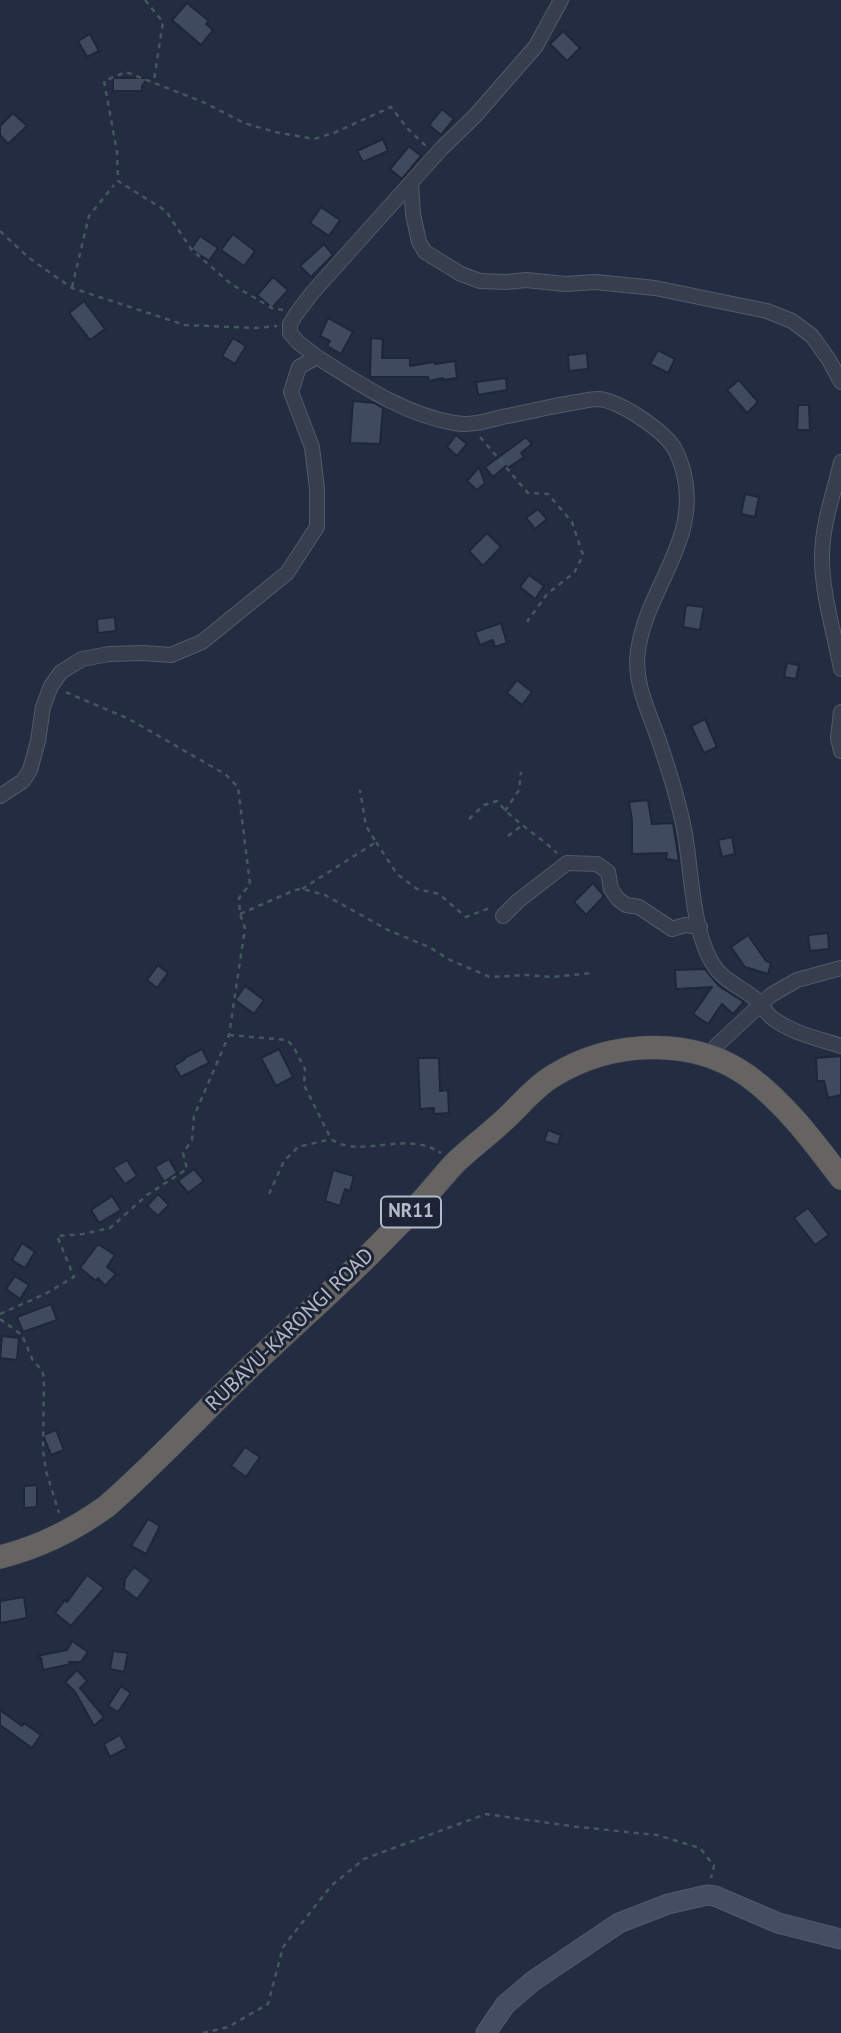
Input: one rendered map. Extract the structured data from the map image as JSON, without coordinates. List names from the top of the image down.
{
  "streets": {
    "highway": ["NR11", "RUBAVU-KARONGI ROAD"]
  }
}
